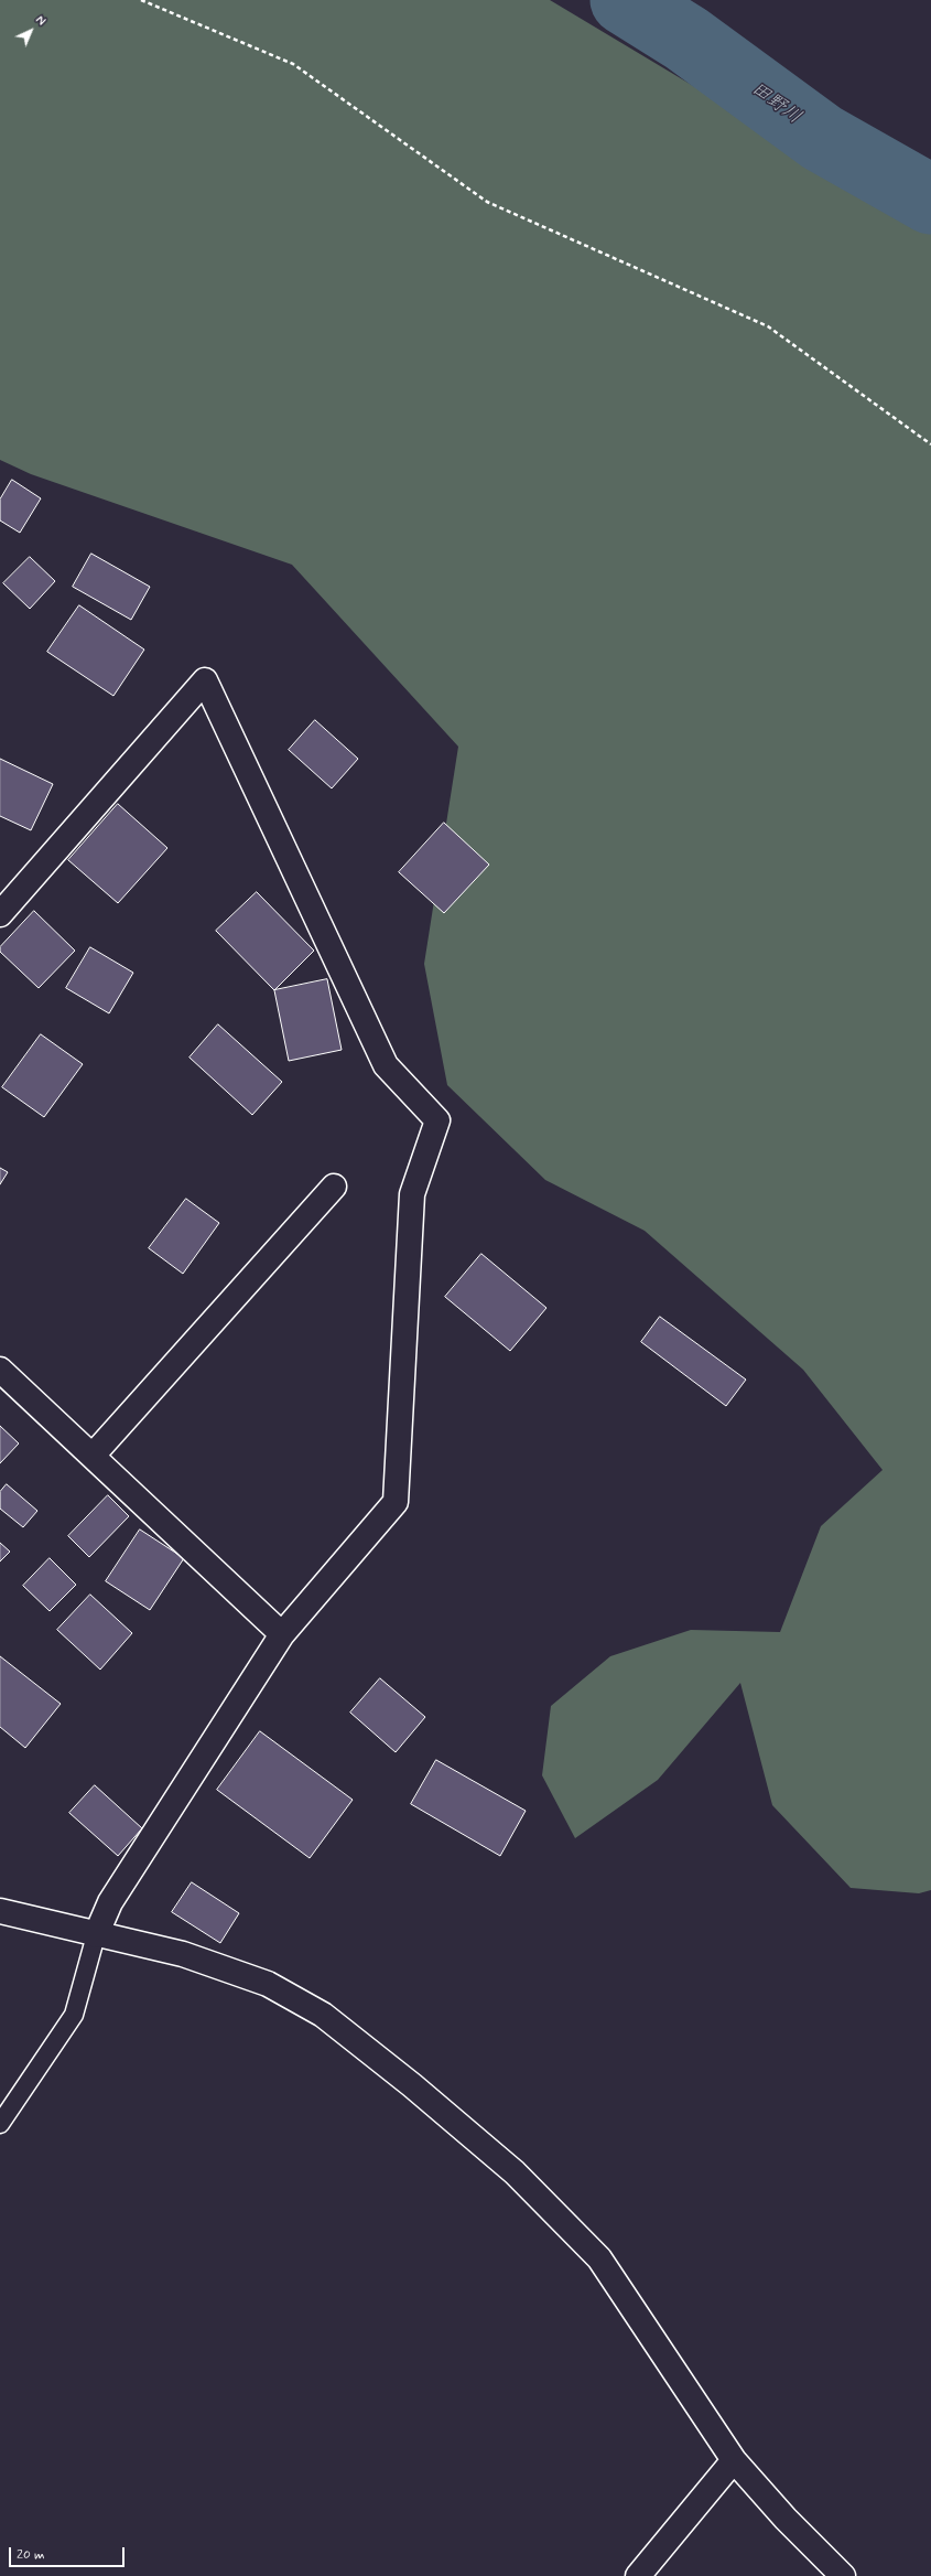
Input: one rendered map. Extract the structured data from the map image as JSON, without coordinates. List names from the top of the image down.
{
  "water": ["田野川"],
  "scale_bar": "20 m",
  "north": "top right"
}
